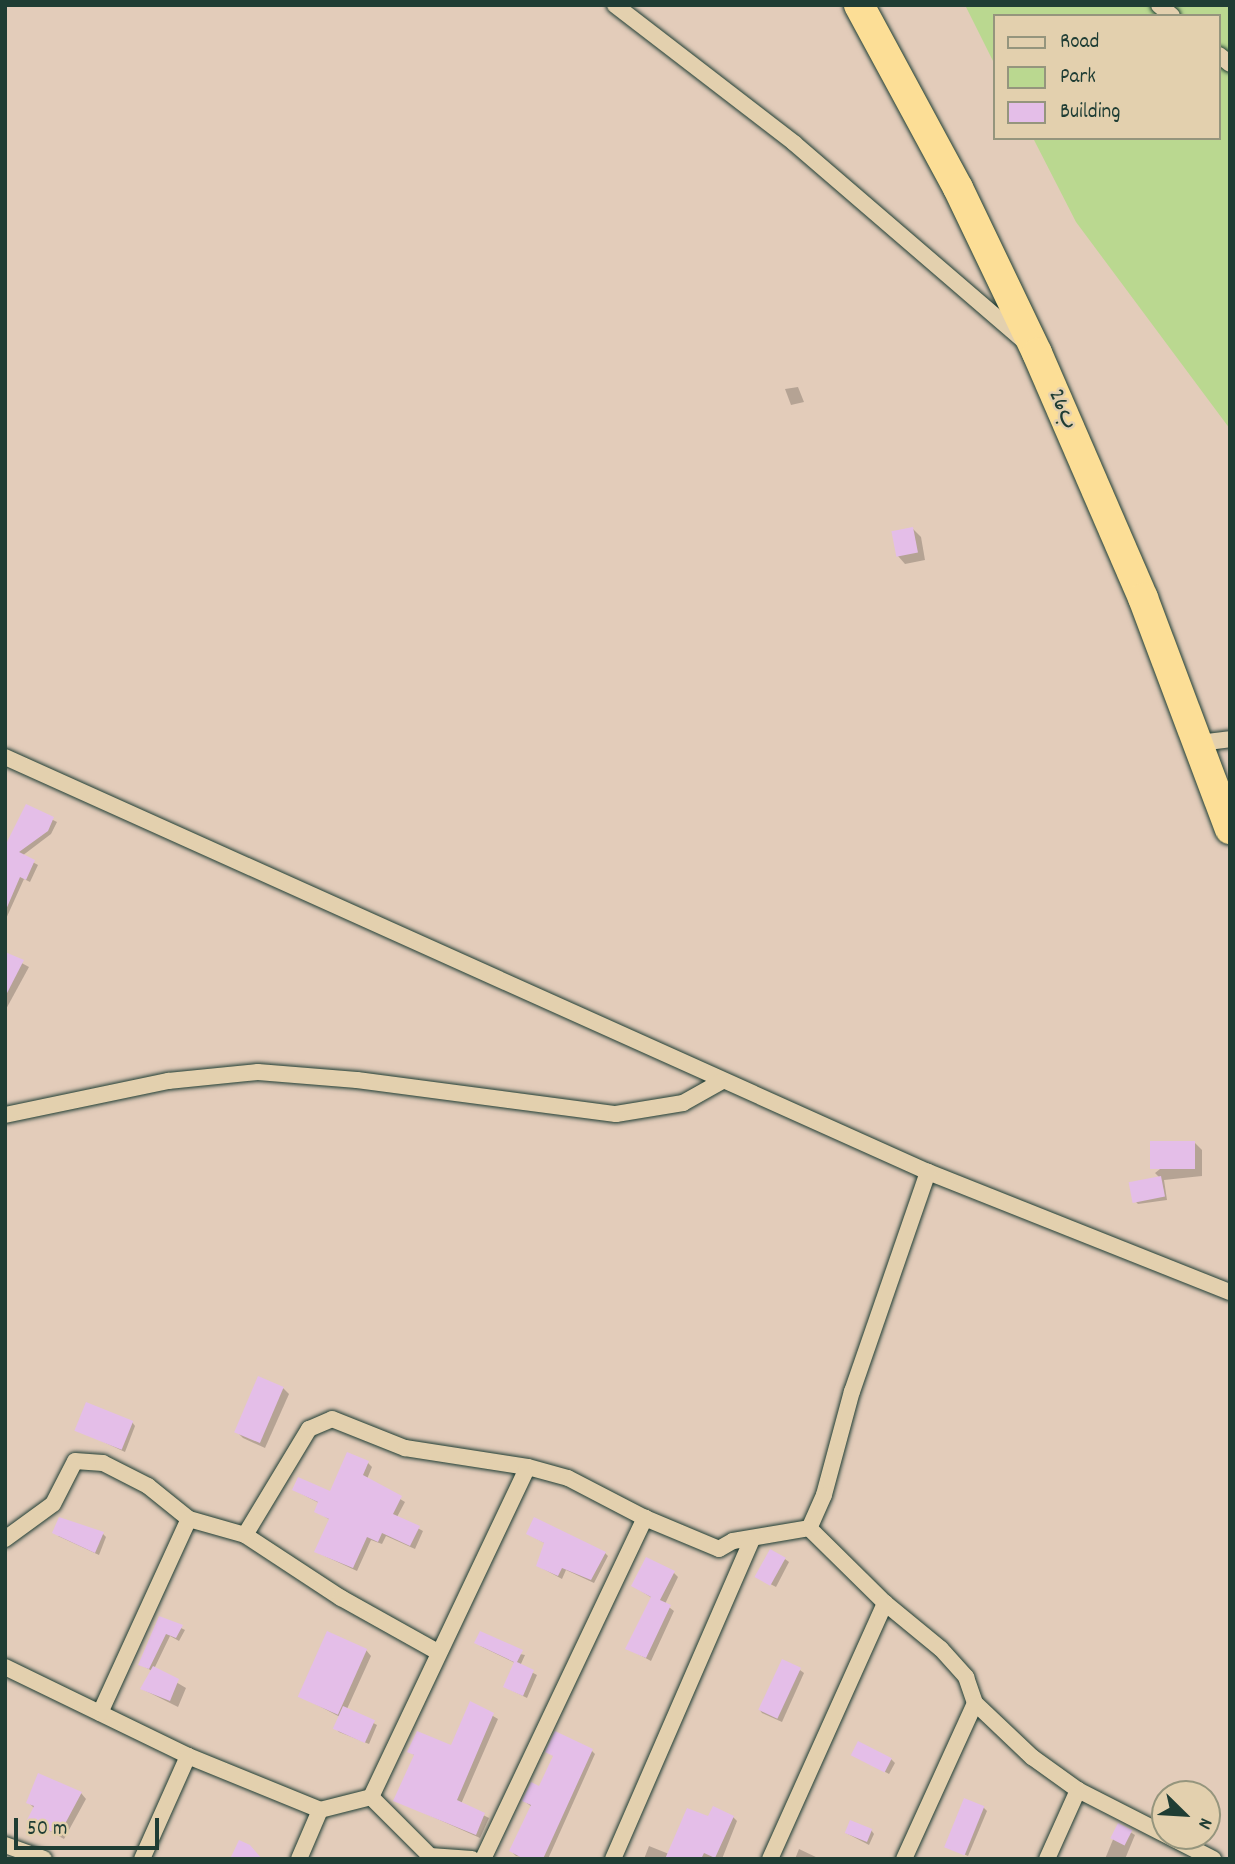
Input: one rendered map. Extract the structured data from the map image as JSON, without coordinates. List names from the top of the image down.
{
  "streets": {
    "highway": ["26ب"]
  },
  "legend": ["Road", "Park", "Building"],
  "scale_bar": "50 m",
  "north": "bottom right"
}
